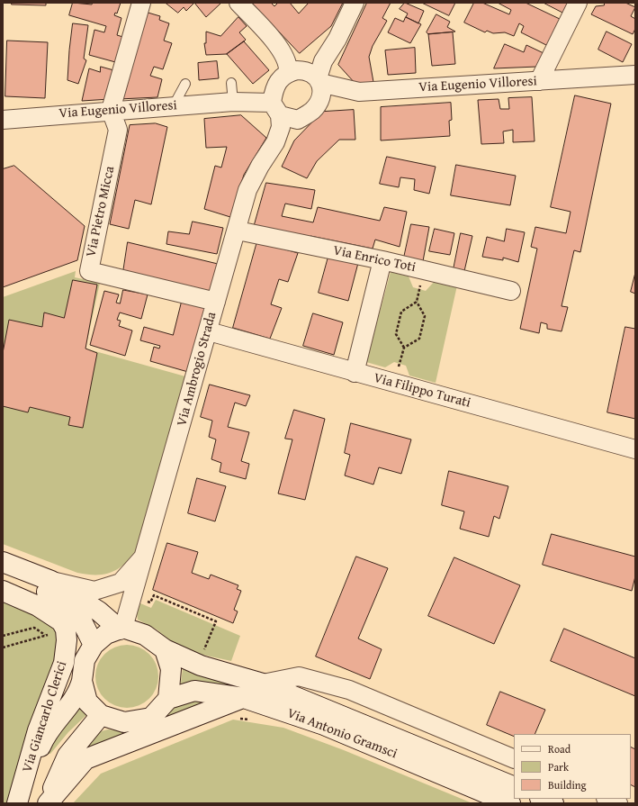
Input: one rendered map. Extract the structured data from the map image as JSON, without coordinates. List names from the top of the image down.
{
  "streets": {
    "street": [
      "Via Eugenio Villoresi",
      "Via Pietro Micca",
      "Via Enrico Toti",
      "Via Ambrogio Strada",
      "Via Filippo Turati",
      "Via Giancarlo Clerici",
      "Via Antonio Gramsci"
    ]
  },
  "crossings": [
    ["Via Eugenio Villoresi", "Via Pietro Micca"],
    ["Via Eugenio Villoresi", "Via Ambrogio Strada"],
    ["Via Pietro Micca", "Via Ambrogio Strada"],
    ["Via Enrico Toti", "Via Ambrogio Strada"],
    ["Via Ambrogio Strada", "Via Filippo Turati"],
    ["Via Ambrogio Strada", "Via Giancarlo Clerici"],
    ["Via Ambrogio Strada", "Via Antonio Gramsci"],
    ["Via Giancarlo Clerici", "Via Antonio Gramsci"]
  ],
  "legend": ["Road", "Park", "Building"]
}
